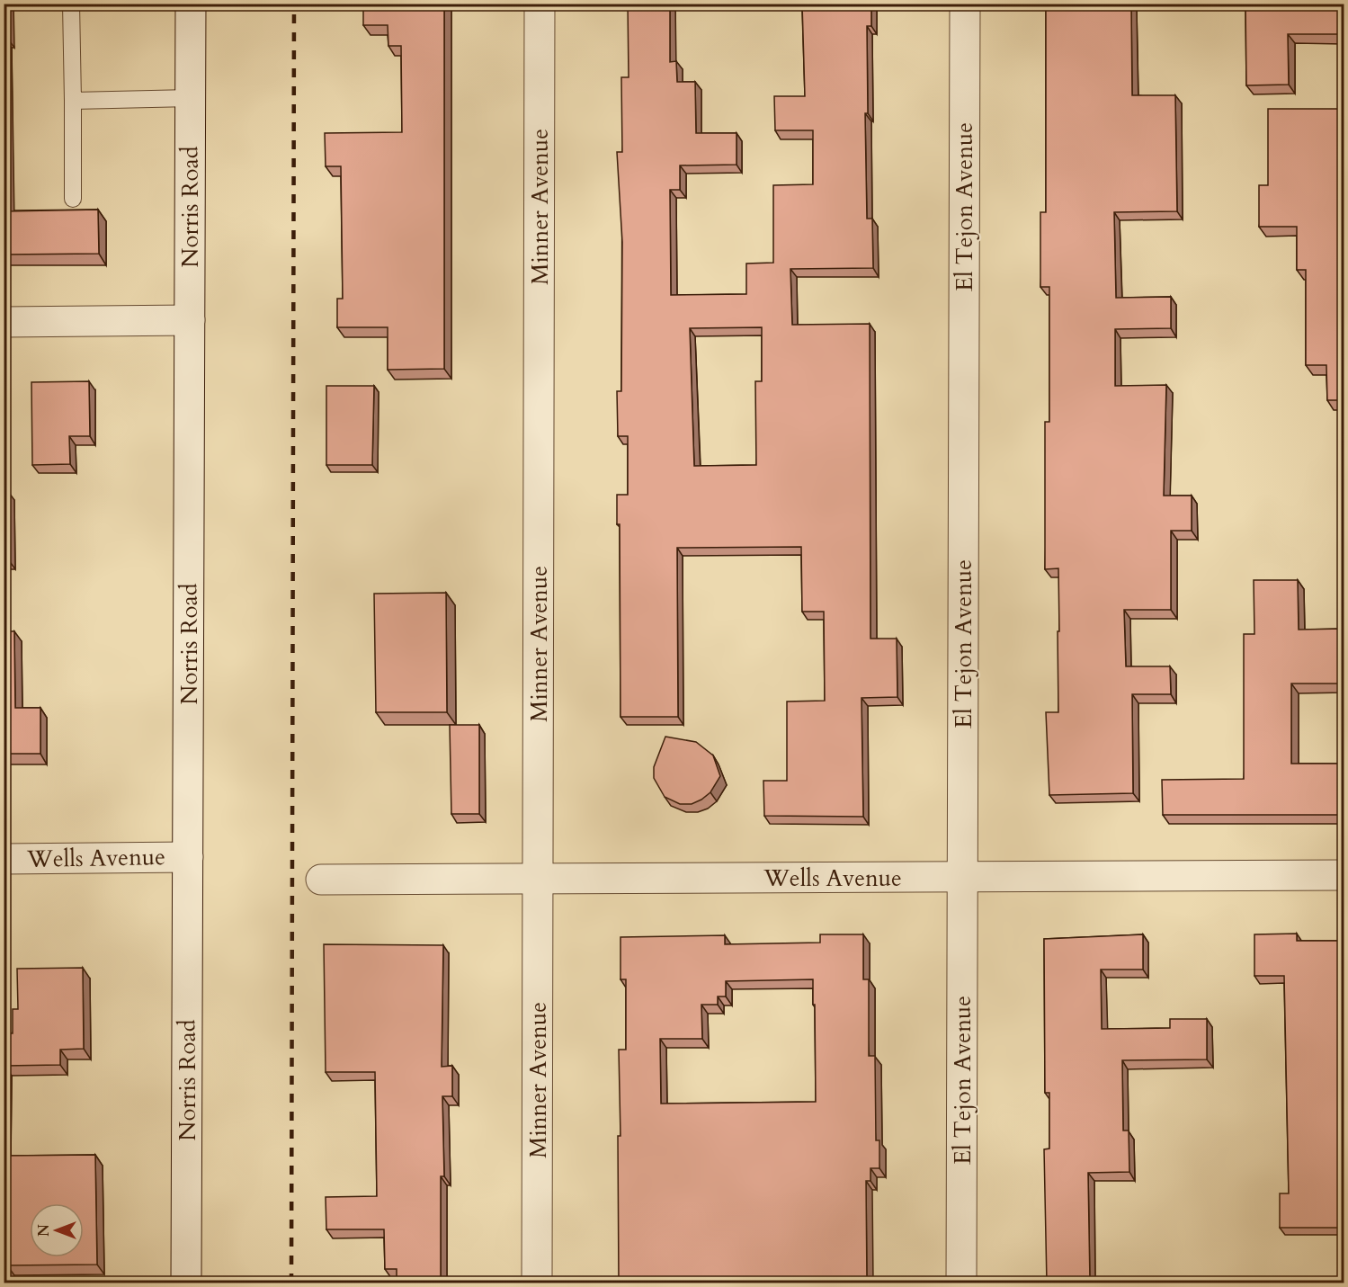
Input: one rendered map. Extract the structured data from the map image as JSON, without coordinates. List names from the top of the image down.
{
  "streets": {
    "street": [
      "Norris Road",
      "Minner Avenue",
      "El Tejon Avenue",
      "Wells Avenue"
    ]
  },
  "crossings": [
    ["Norris Road", "Wells Avenue"],
    ["Minner Avenue", "Wells Avenue"],
    ["El Tejon Avenue", "Wells Avenue"]
  ],
  "north": "left"
}
